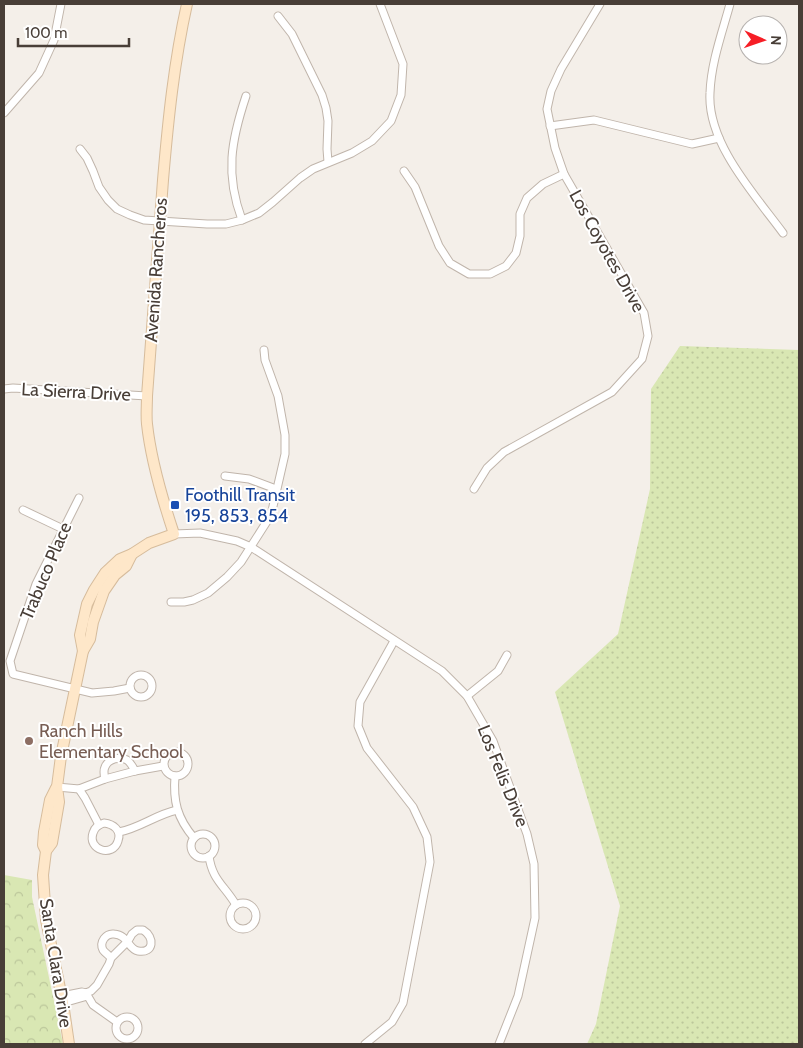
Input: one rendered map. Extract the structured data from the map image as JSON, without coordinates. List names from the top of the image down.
{
  "streets": {
    "main road": ["Avenida Rancheros", "Santa Clara Drive"],
    "street": [
      "Los Coyotes Drive",
      "La Sierra Drive",
      "Trabuco Place",
      "Los Felis Drive"
    ]
  },
  "crossings": [
    ["Avenida Rancheros", "La Sierra Drive"],
    ["Avenida Rancheros", "Los Felis Drive"],
    ["Avenida Rancheros", "Santa Clara Drive"],
    ["Trabuco Place", "Santa Clara Drive"],
    ["Los Felis Drive", "Santa Clara Drive"]
  ],
  "places": {
    "transit": ["Foothill Transit 195, 853, 854"],
    "other": ["Ranch Hills Elementary School"]
  },
  "scale_bar": "100 m",
  "north": "right"
}
